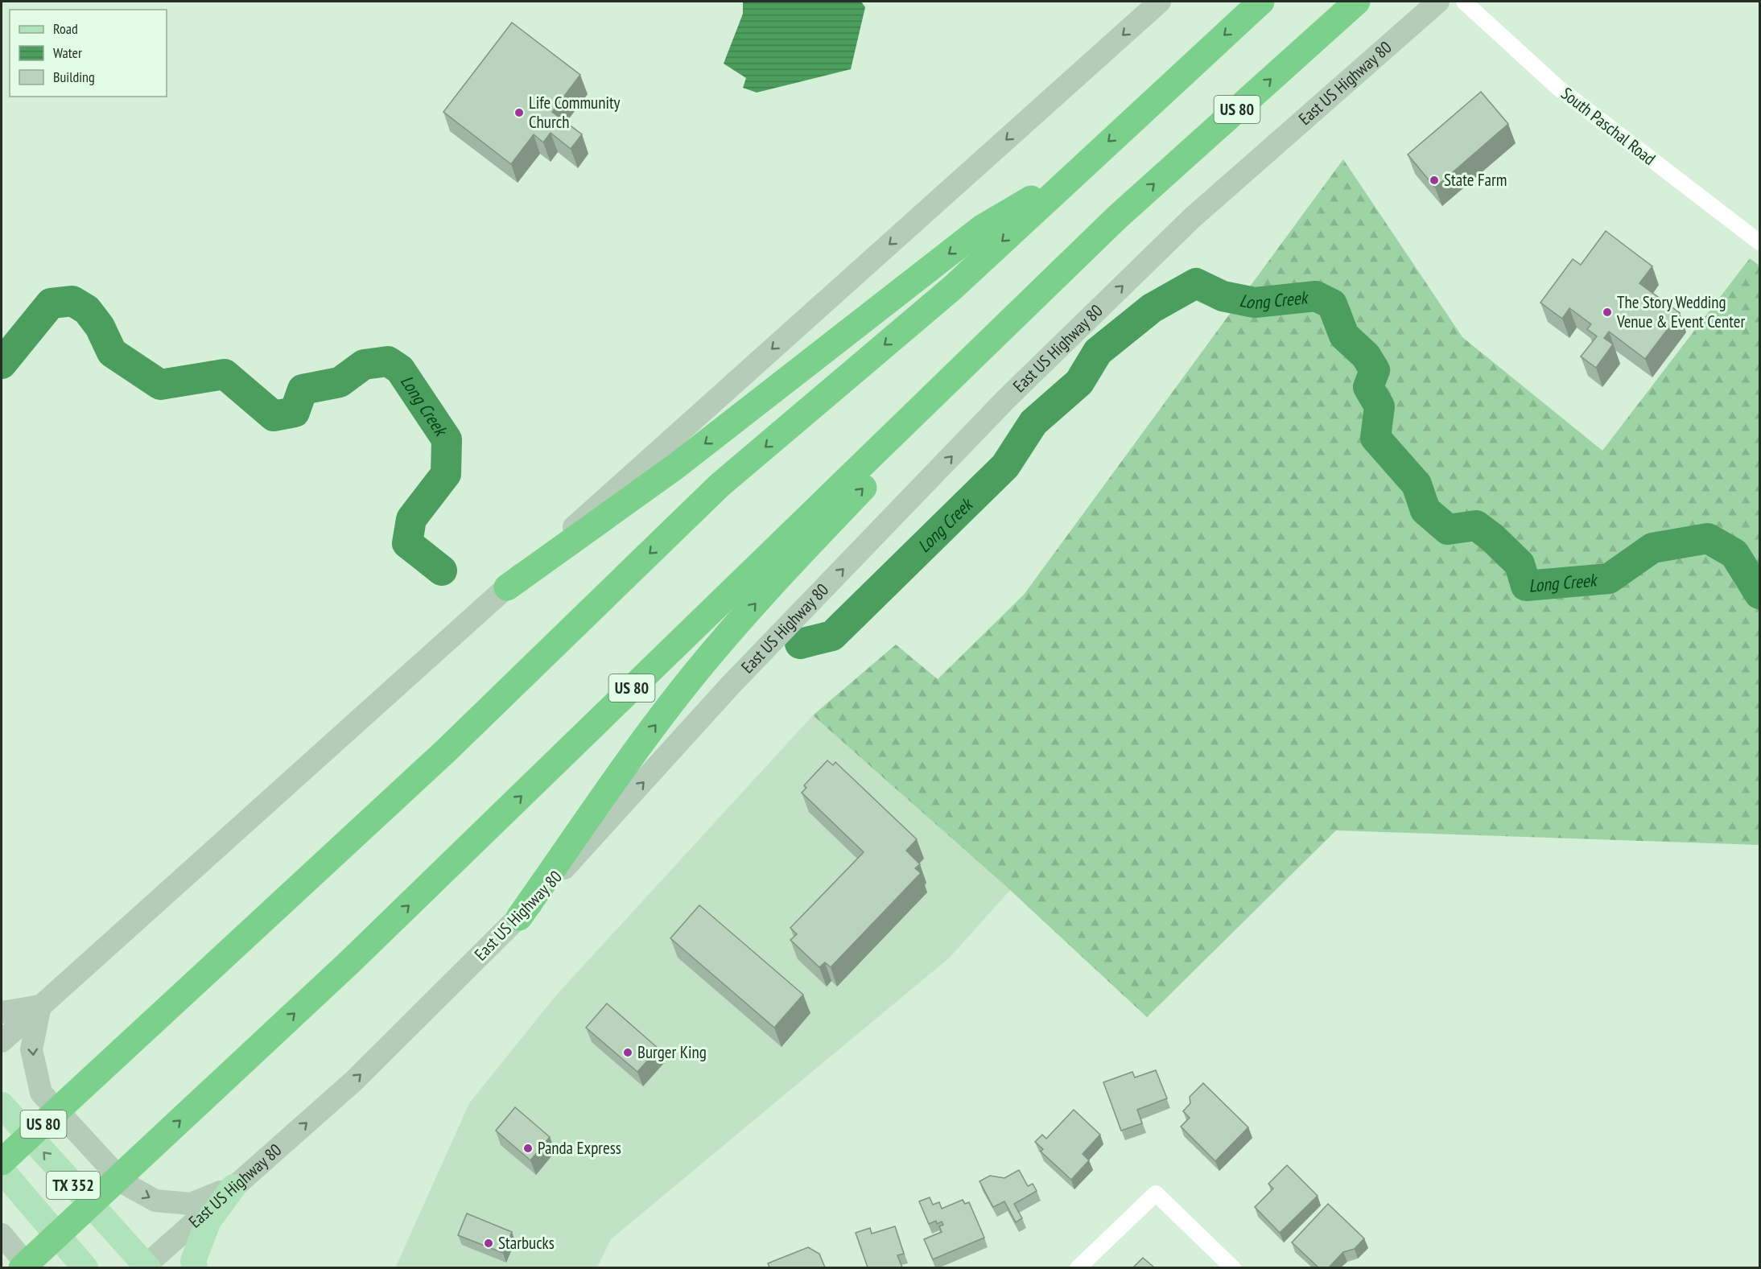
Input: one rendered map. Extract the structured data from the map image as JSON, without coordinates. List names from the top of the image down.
{
  "streets": {
    "highway": ["US 80"],
    "main road": ["East US Highway 80", "TX 352"],
    "street": ["South Paschal Road"]
  },
  "crossings": [
    ["East US Highway 80", "TX 352"]
  ],
  "water": ["Long Creek"],
  "places": [
    "Life Community Church",
    "State Farm",
    "The Story Wedding Venue & Event Center",
    "Burger King",
    "Panda Express",
    "Starbucks"
  ],
  "legend": ["Road", "Water", "Building"]
}
